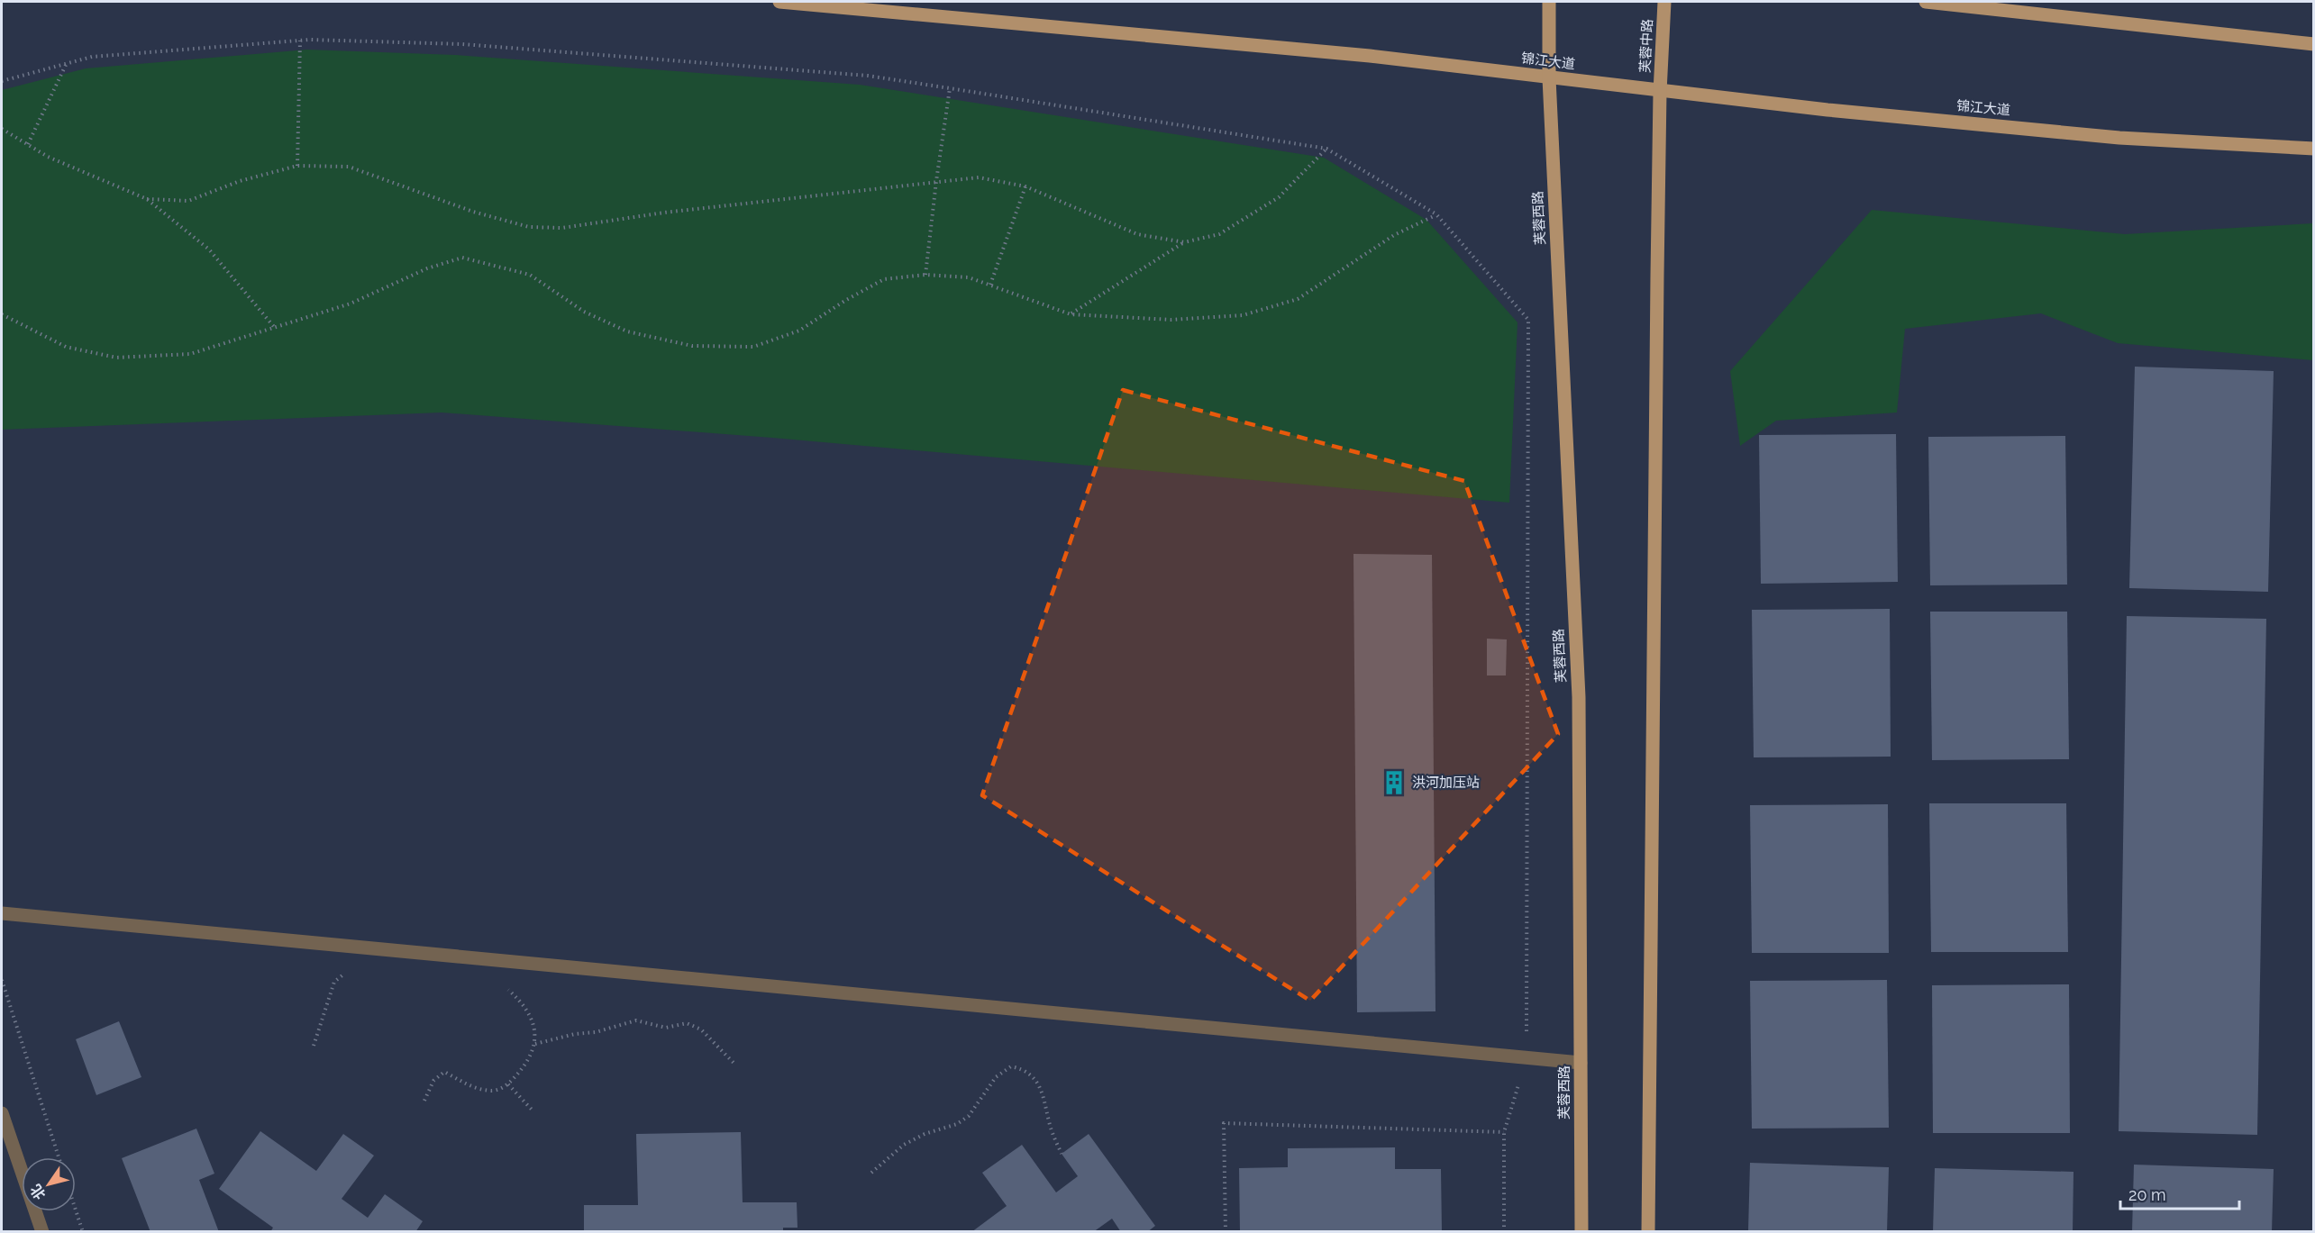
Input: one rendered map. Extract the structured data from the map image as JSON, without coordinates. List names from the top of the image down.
{
  "streets": {
    "main road": ["芙蓉中路", "锦江大道", "芙蓉西路"]
  },
  "crossings": [
    ["芙蓉中路", "锦江大道"],
    ["锦江大道", "芙蓉西路"]
  ],
  "places": {
    "building": ["洪河加压站"]
  },
  "scale_bar": "20 m",
  "north": "bottom left"
}
